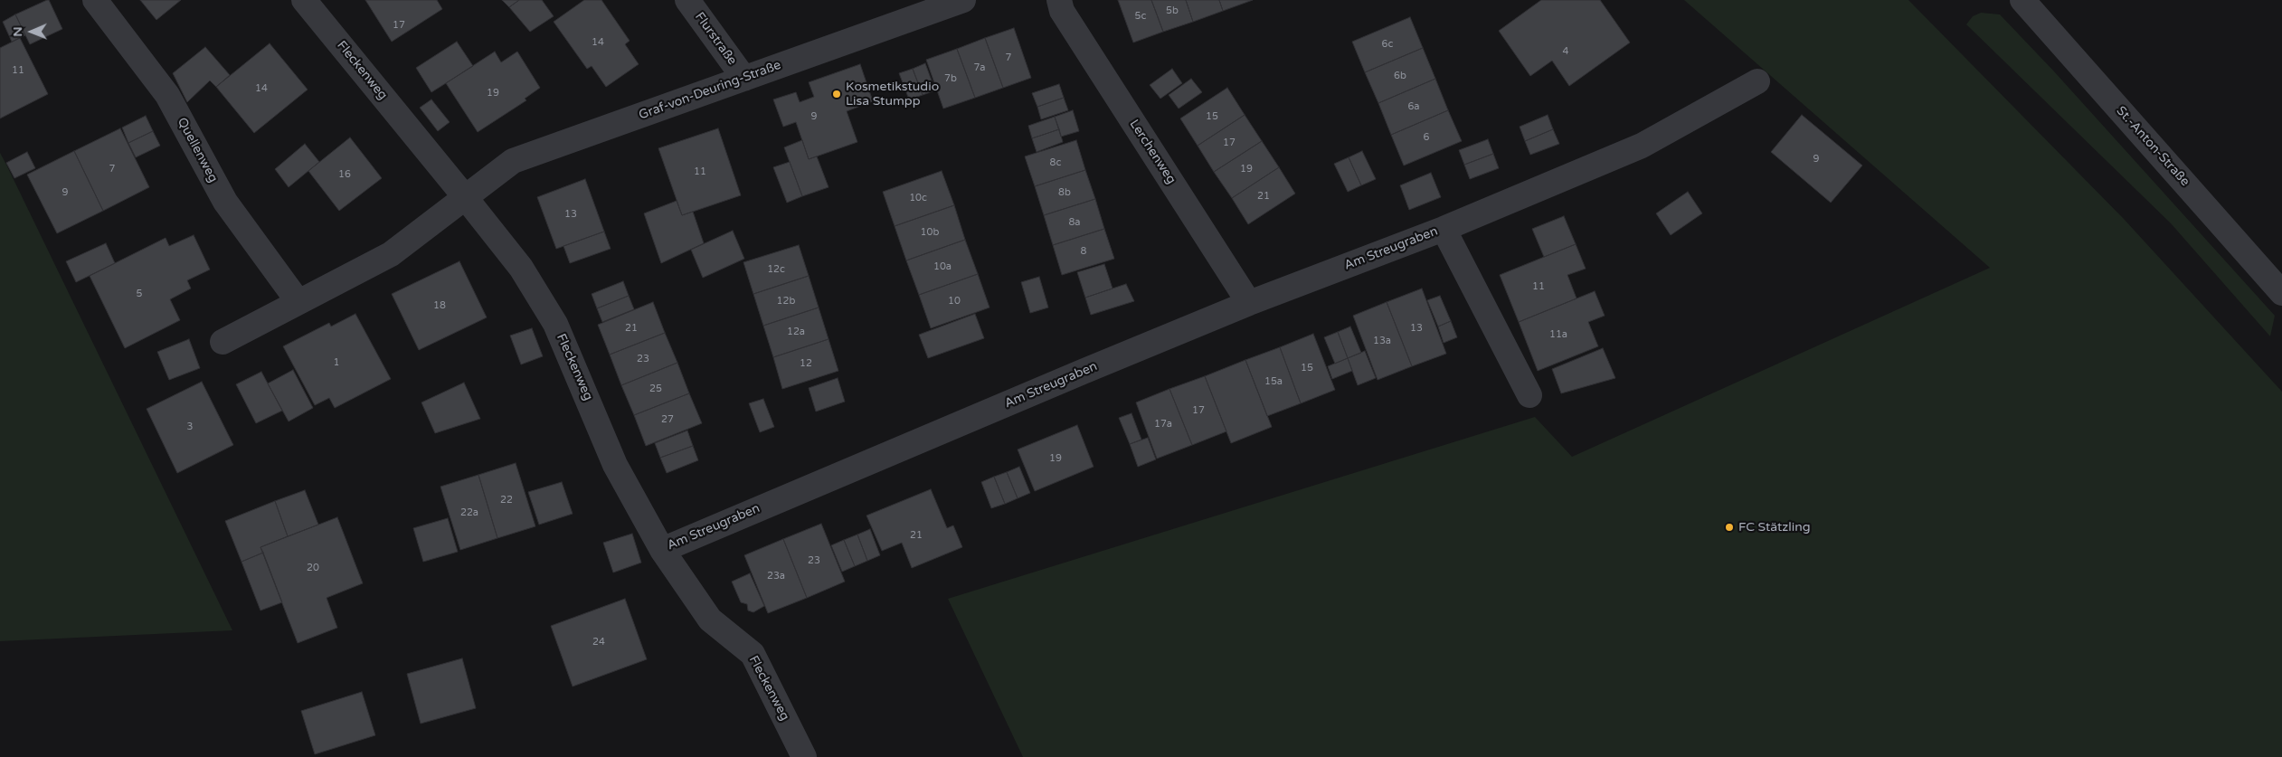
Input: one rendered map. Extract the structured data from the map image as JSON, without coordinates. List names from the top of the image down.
{
  "streets": {
    "street": [
      "Flurstraße",
      "Fleckenweg",
      "Graf-von-Deuring-Straße",
      "St.-Anton-Straße",
      "Quellenweg",
      "Lerchenweg",
      "Am Streugraben"
    ]
  },
  "crossings": [
    ["Flurstraße", "Graf-von-Deuring-Straße"],
    ["Fleckenweg", "Graf-von-Deuring-Straße"],
    ["Fleckenweg", "Am Streugraben"],
    ["Lerchenweg", "Am Streugraben"]
  ],
  "places": ["Kosmetikstudio Lisa Stumpp", "FC Stätzling"],
  "house_numbers": [
    "5b",
    "5c",
    "17",
    "14",
    "6c",
    "4",
    "7",
    "7a",
    "11",
    "6b",
    "7b",
    "14",
    "19",
    "6a",
    "9",
    "15",
    "6",
    "17",
    "9",
    "8c",
    "7",
    "19",
    "11",
    "16",
    "9",
    "8b",
    "21",
    "10c",
    "13",
    "8a",
    "10b",
    "8",
    "10a",
    "12c",
    "11",
    "5",
    "12b",
    "10",
    "18",
    "21",
    "13",
    "12a",
    "11a",
    "13a",
    "23",
    "1",
    "12",
    "15",
    "15a",
    "25",
    "17",
    "27",
    "17a",
    "3",
    "19",
    "22",
    "22a",
    "21",
    "23",
    "20",
    "23a",
    "24"
  ],
  "north": "left"
}
